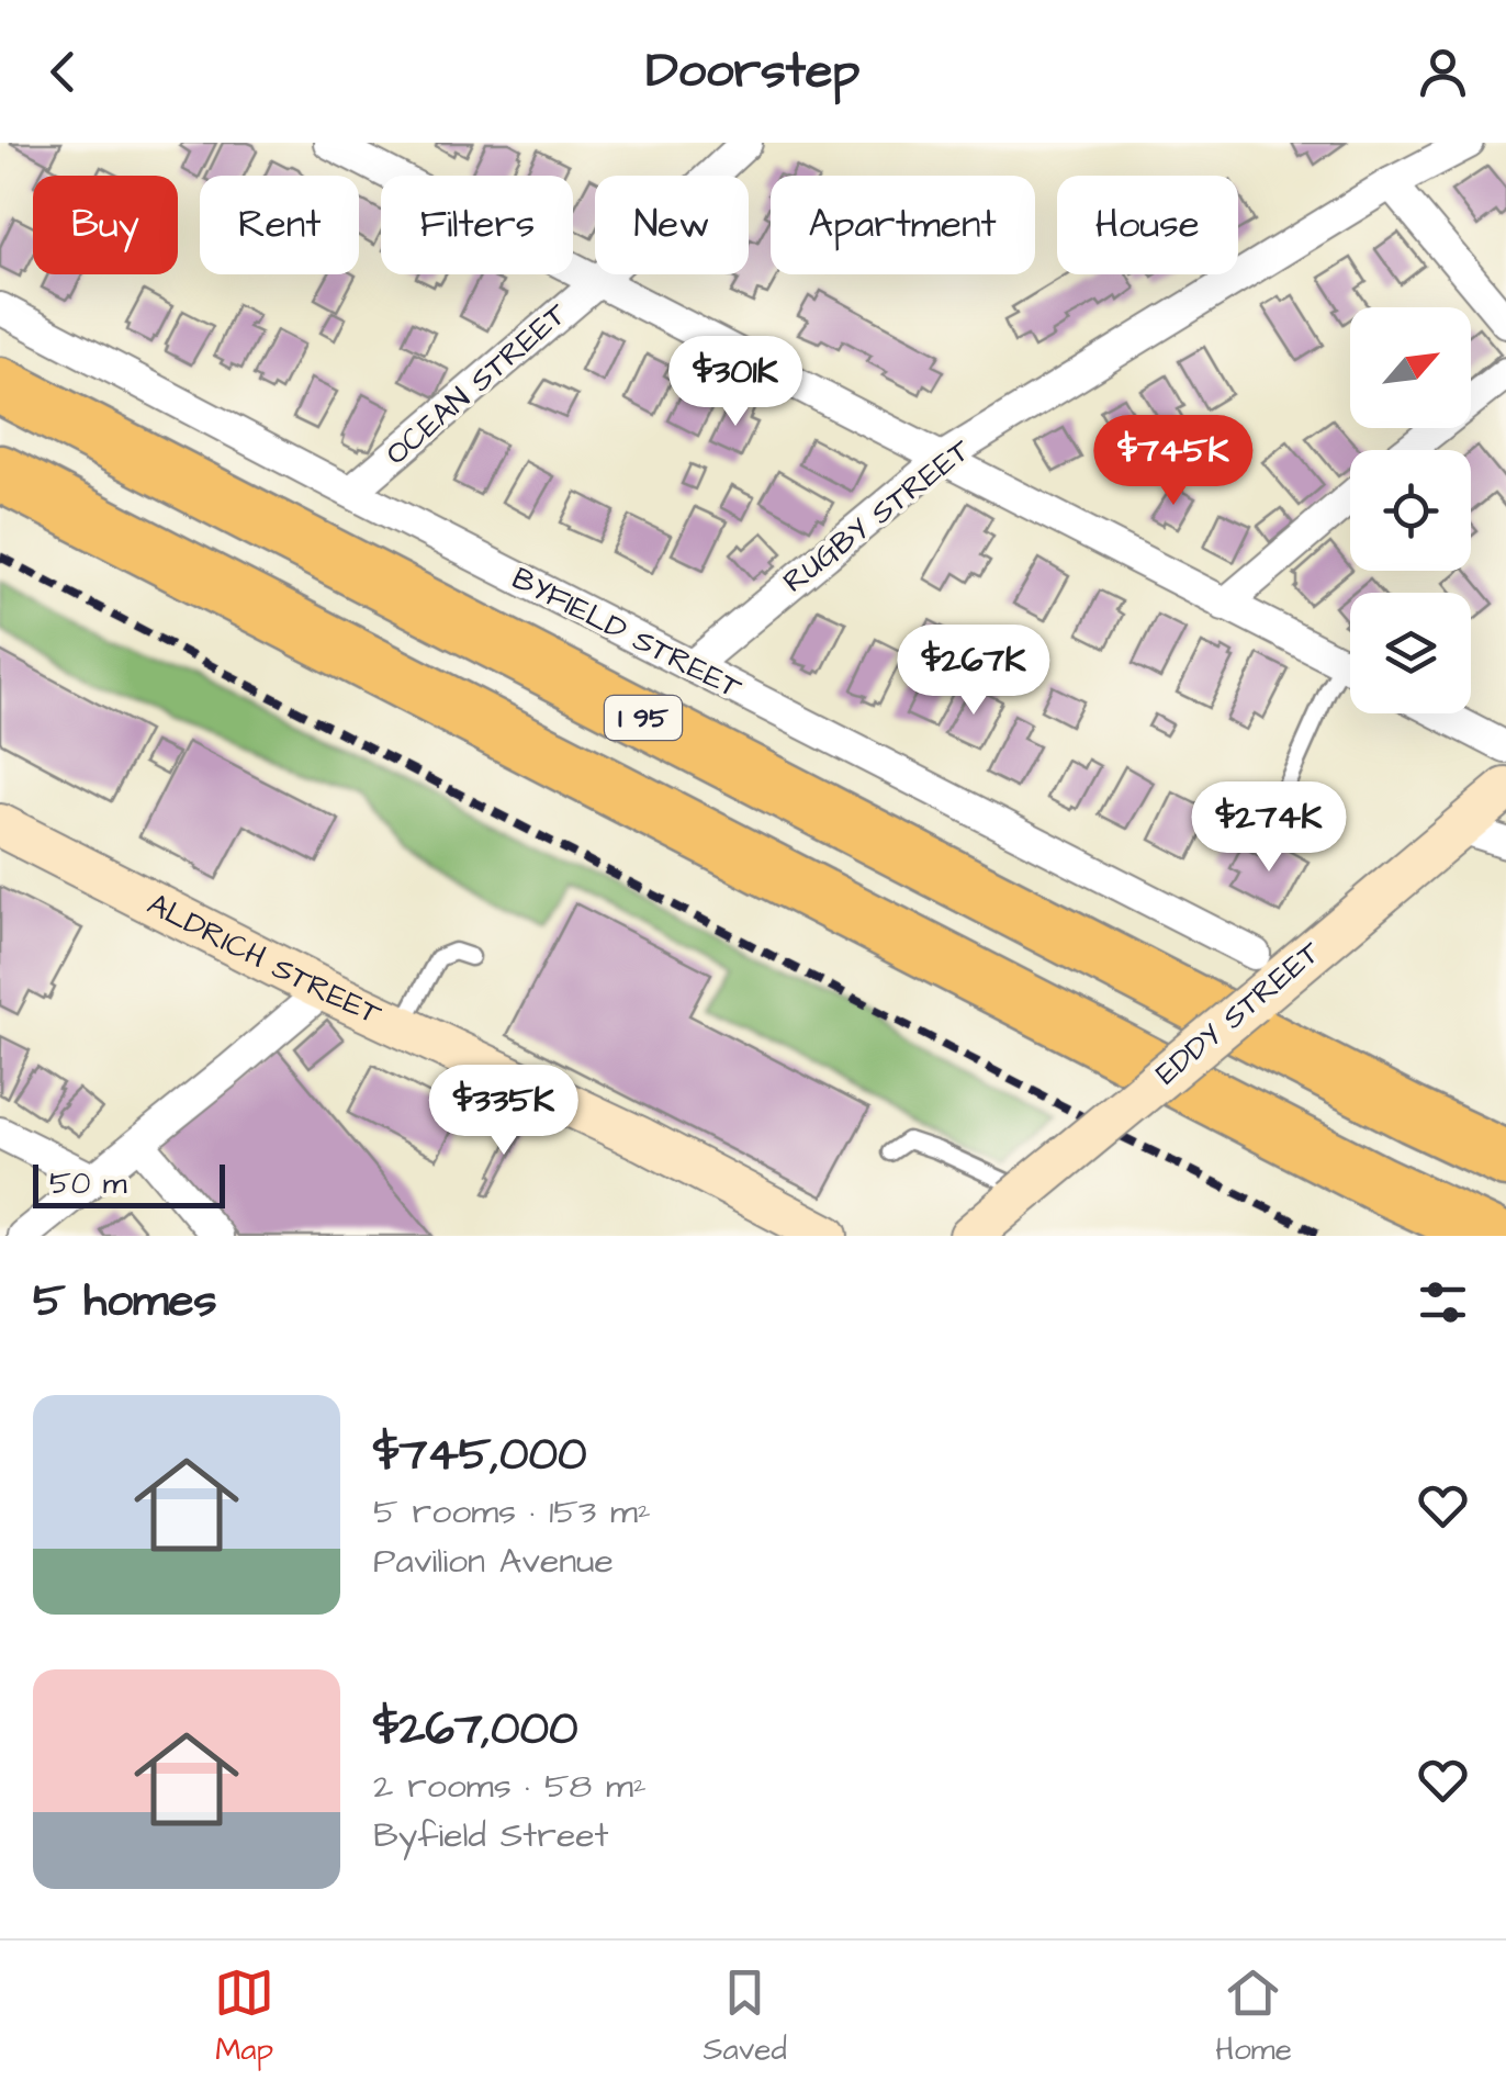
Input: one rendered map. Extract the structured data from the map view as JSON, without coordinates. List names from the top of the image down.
{
  "streets": {
    "highway": ["I 95"],
    "street": [
      "OCEAN STREET",
      "RUGBY STREET",
      "BYFIELD STREET",
      "ALDRICH STREET",
      "EDDY STREET"
    ]
  },
  "crossings": [
    ["OCEAN STREET", "BYFIELD STREET"],
    ["RUGBY STREET", "BYFIELD STREET"]
  ],
  "scale_bar": "50 m",
  "north": "top right",
  "page": {
    "header": "Doorstep",
    "chip": [
      "Buy",
      "Rent",
      "Filters",
      "New",
      "Apartment",
      "House"
    ],
    "price": [
      "$301K",
      "$745K",
      "$267K",
      "$274K",
      "$335K"
    ],
    "scale": "50 m",
    "heading": "5 homes",
    "list": [
      {
        "name": "$745,000",
        "note": "5 rooms · 153 m² · Pavilion Avenue"
      },
      {
        "name": "$267,000",
        "note": "2 rooms · 58 m² · Byfield Street"
      }
    ],
    "tabs": ["Map", "Saved", "Home"]
  }
}
